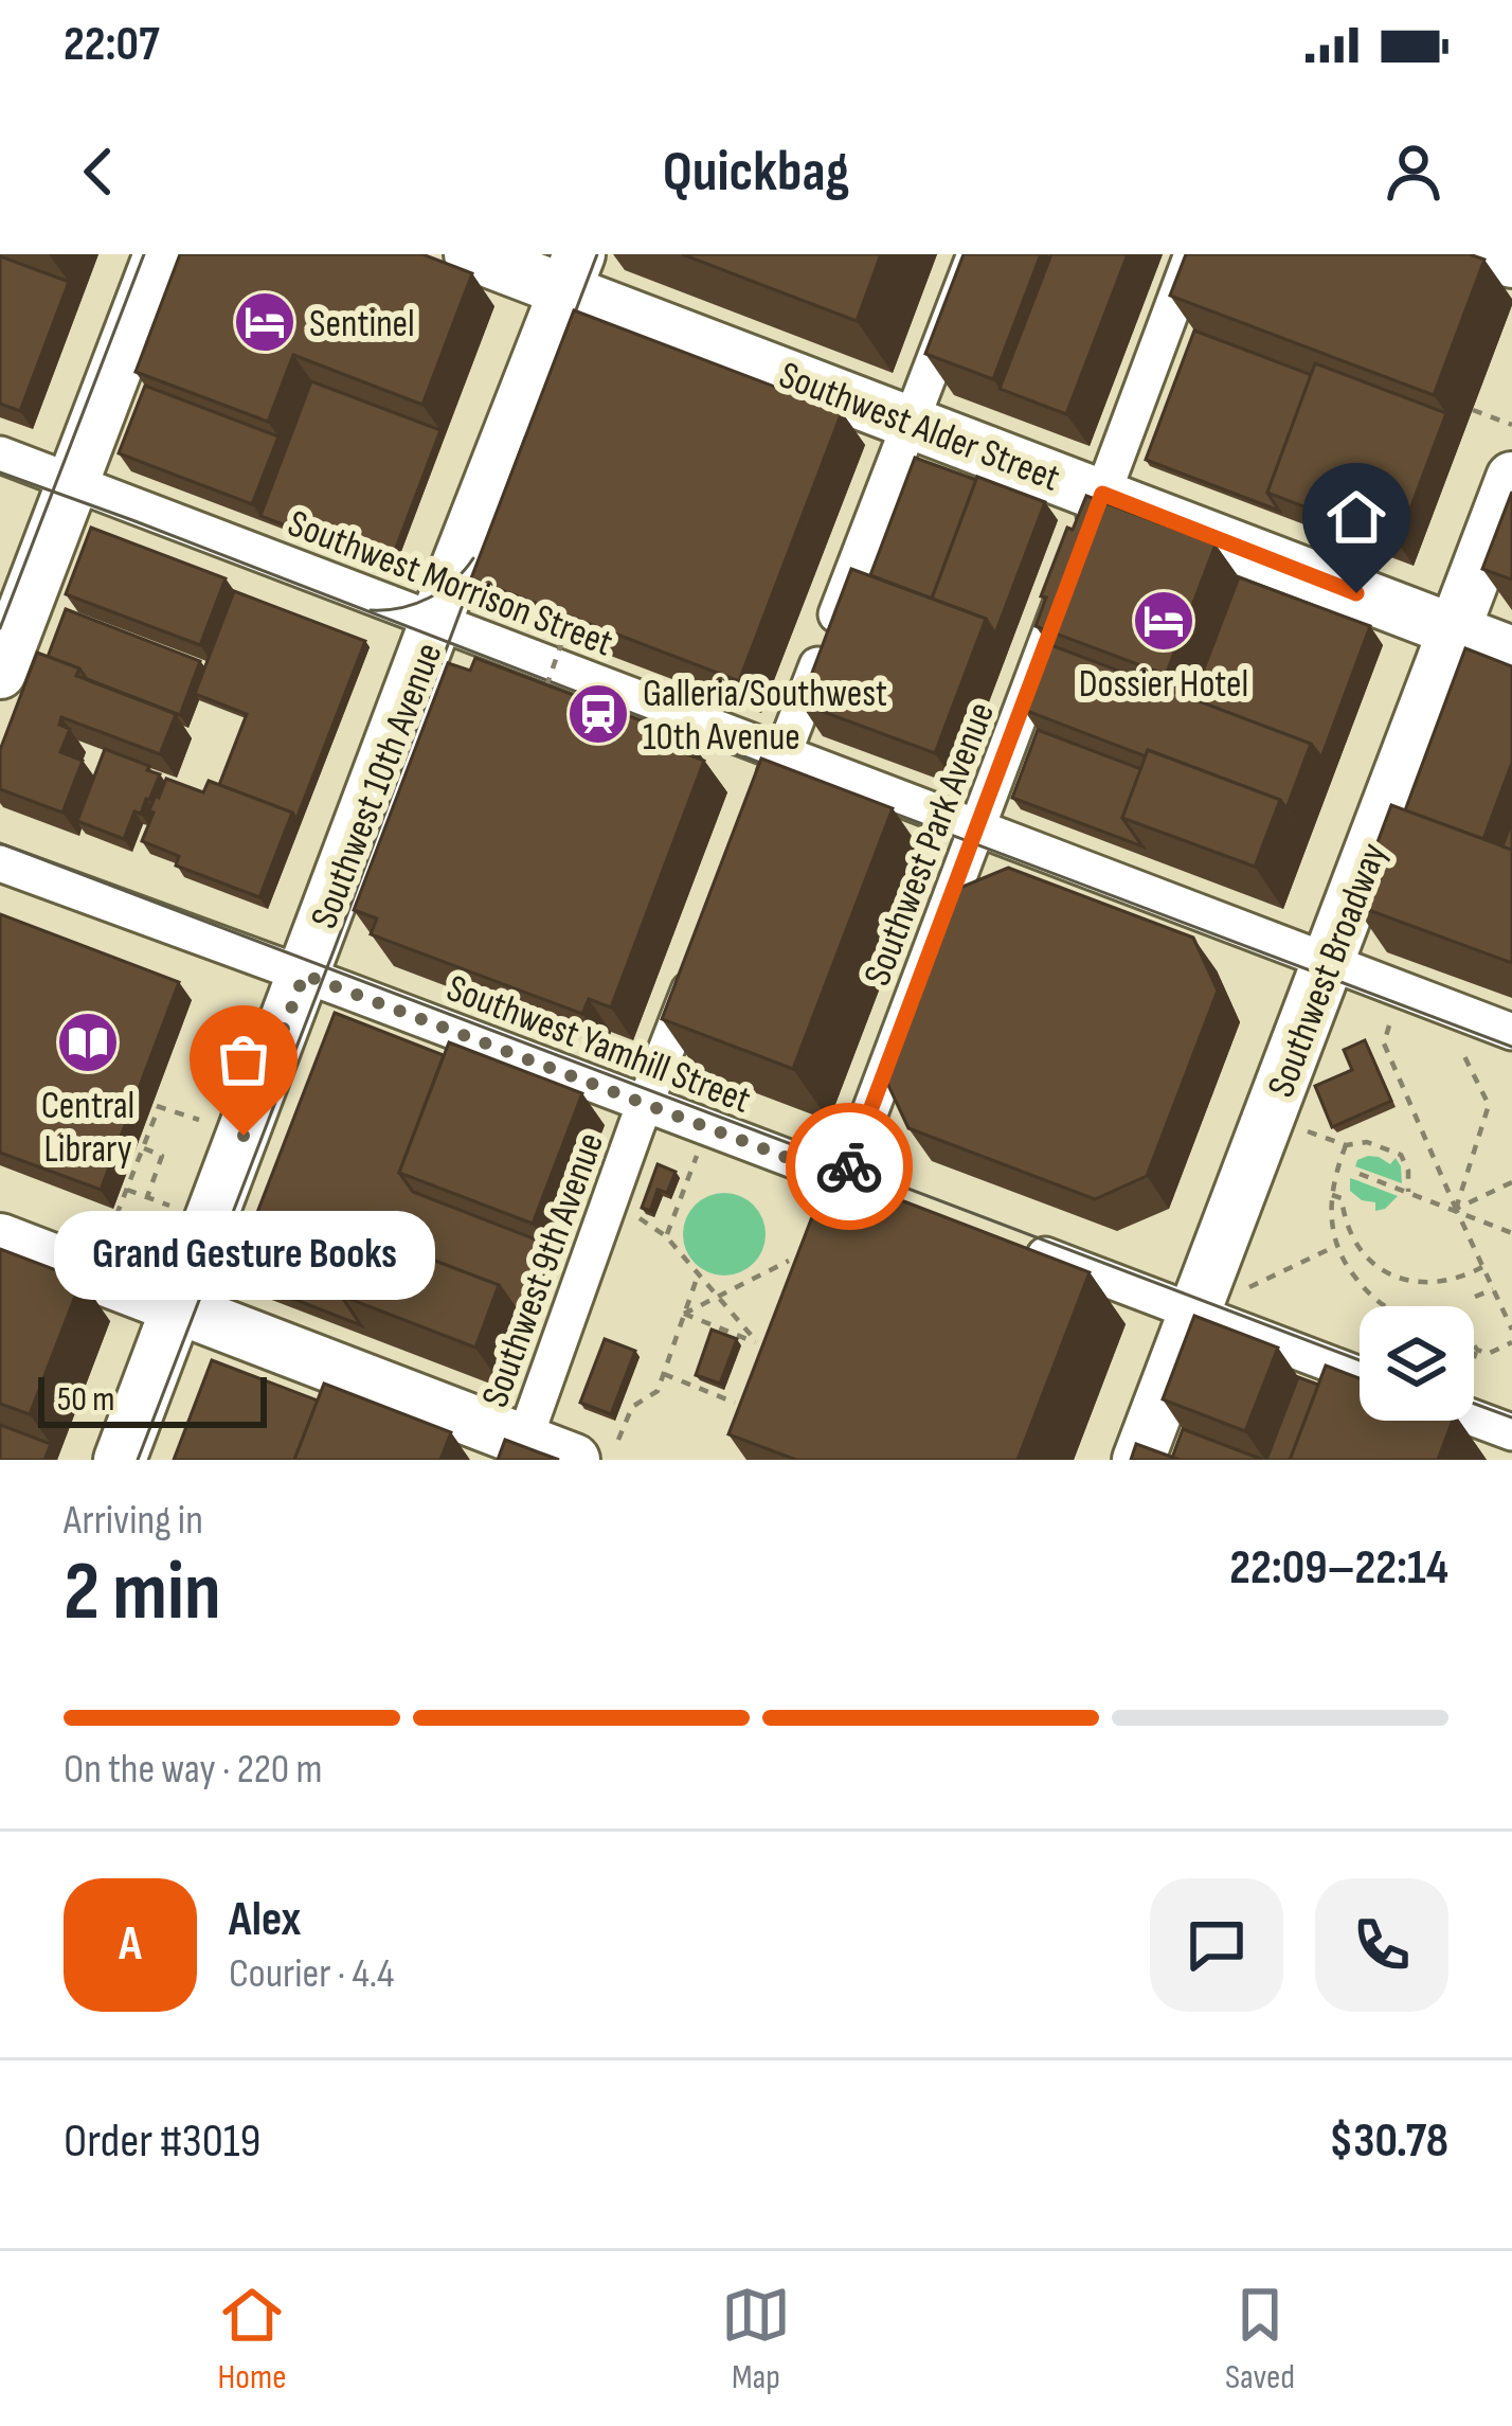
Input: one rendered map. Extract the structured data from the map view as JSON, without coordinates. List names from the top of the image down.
{
  "streets": {
    "street": [
      "Southwest Alder Street",
      "Southwest Morrison Street",
      "Southwest 10th Avenue",
      "Southwest Park Avenue",
      "Southwest Broadway",
      "Southwest Yamhill Street",
      "Southwest 9th Avenue"
    ]
  },
  "crossings": [
    ["Southwest Alder Street", "Southwest 10th Avenue"],
    ["Southwest Alder Street", "Southwest Broadway"],
    ["Southwest Morrison Street", "Southwest 10th Avenue"],
    ["Southwest Morrison Street", "Southwest Park Avenue"],
    ["Southwest Morrison Street", "Southwest Broadway"],
    ["Southwest 10th Avenue", "Southwest Yamhill Street"],
    ["Southwest Park Avenue", "Southwest Yamhill Street"],
    ["Southwest Yamhill Street", "Southwest 9th Avenue"]
  ],
  "places": {
    "hotel": ["Sentinel", "Dossier Hotel"],
    "station": ["Galleria/Southwest 10th Avenue"],
    "library": ["Central Library"],
    "other": ["Grand Gesture Books"]
  },
  "scale_bar": "50 m",
  "page": {
    "status": "22:07",
    "header": "Quickbag",
    "bubble": "Grand Gesture Books",
    "scale": "50 m",
    "heading": ["2 min", "Arriving in", "22:09–22:14"],
    "panel": [
      "Alex",
      "Courier · 4.4",
      "Order #3019",
      "$30.78"
    ],
    "bar": "On the way · 220 m",
    "round": "A",
    "tabs": ["Home", "Map", "Saved"]
  }
}
